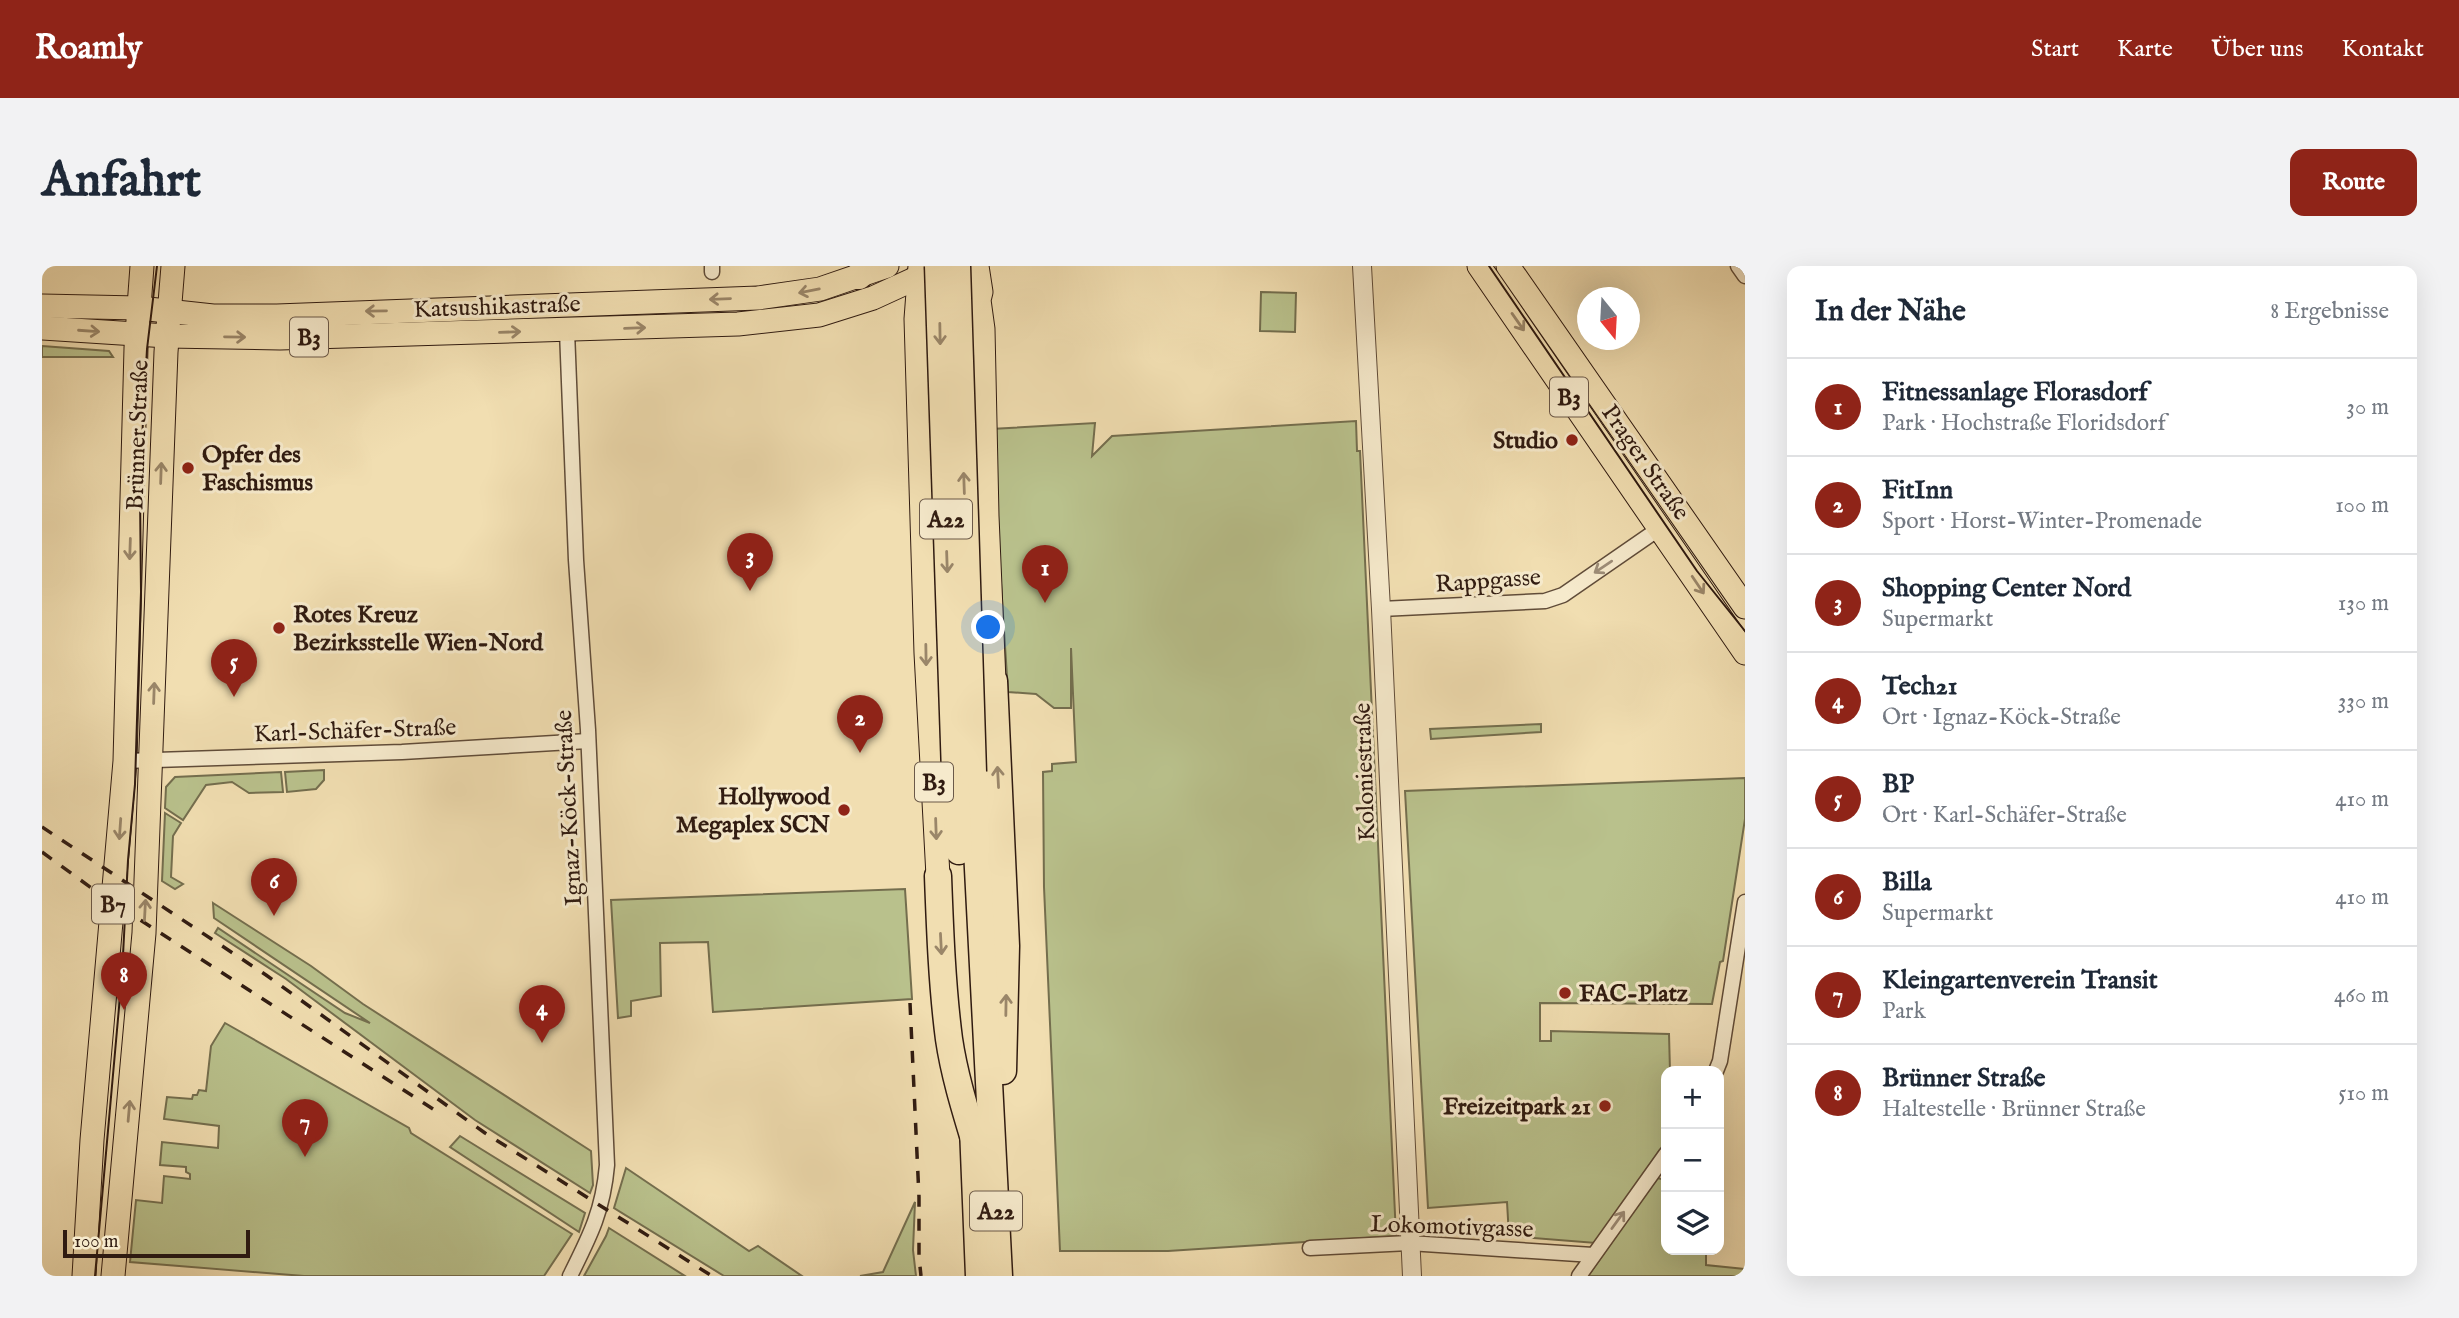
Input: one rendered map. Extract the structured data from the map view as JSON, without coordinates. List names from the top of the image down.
{
  "streets": {
    "highway": ["A22"],
    "main road": [
      "Katsushikastraße",
      "B3",
      "Brünner Straße",
      "Prager Straße",
      "B7"
    ],
    "street": [
      "Rappgasse",
      "Karl-Schäfer-Straße",
      "Koloniestraße",
      "Ignaz-Köck-Straße",
      "Lokomotivgasse"
    ]
  },
  "crossings": [
    ["Katsushikastraße", "Brünner Straße"],
    ["Katsushikastraße", "A22"],
    ["Katsushikastraße", "Ignaz-Köck-Straße"],
    ["Brünner Straße", "Karl-Schäfer-Straße"],
    ["Prager Straße", "Rappgasse"],
    ["Rappgasse", "Koloniestraße"],
    ["Karl-Schäfer-Straße", "Ignaz-Köck-Straße"],
    ["Koloniestraße", "Lokomotivgasse"]
  ],
  "one_way": ["Rappgasse"],
  "places": [
    "Studio",
    "Opfer des Faschismus",
    "Rotes Kreuz Bezirksstelle Wien-Nord",
    "Hollywood Megaplex SCN",
    "FAC-Platz",
    "Freizeitpark 21"
  ],
  "scale_bar": "100 m",
  "north": "bottom",
  "page": {
    "header": "Roamly",
    "nav": [
      "Start",
      "Karte",
      "Über uns",
      "Kontakt"
    ],
    "buttons": "Route",
    "title": "Anfahrt",
    "heading": ["In der Nähe", "8 Ergebnisse"],
    "list": [
      {
        "mark": "1",
        "name": "Fitnessanlage Florasdorf",
        "note": "Park · Hochstraße Floridsdorf",
        "value": "30 m"
      },
      {
        "mark": "2",
        "name": "FitInn",
        "note": "Sport · Horst-Winter-Promenade",
        "value": "100 m"
      },
      {
        "mark": "3",
        "name": "Shopping Center Nord",
        "note": "Supermarkt",
        "value": "130 m"
      },
      {
        "mark": "4",
        "name": "Tech21",
        "note": "Ort · Ignaz-Köck-Straße",
        "value": "330 m"
      },
      {
        "mark": "5",
        "name": "BP",
        "note": "Ort · Karl-Schäfer-Straße",
        "value": "410 m"
      },
      {
        "mark": "6",
        "name": "Billa",
        "note": "Supermarkt",
        "value": "410 m"
      },
      {
        "mark": "7",
        "name": "Kleingartenverein Transit",
        "note": "Park",
        "value": "460 m"
      },
      {
        "mark": "8",
        "name": "Brünner Straße",
        "note": "Haltestelle · Brünner Straße",
        "value": "510 m"
      }
    ],
    "pins": [
      "3",
      "1",
      "5",
      "2",
      "6",
      "8",
      "4",
      "7"
    ],
    "map_buttons": ["+", "−"],
    "scale": "100 m"
  }
}
